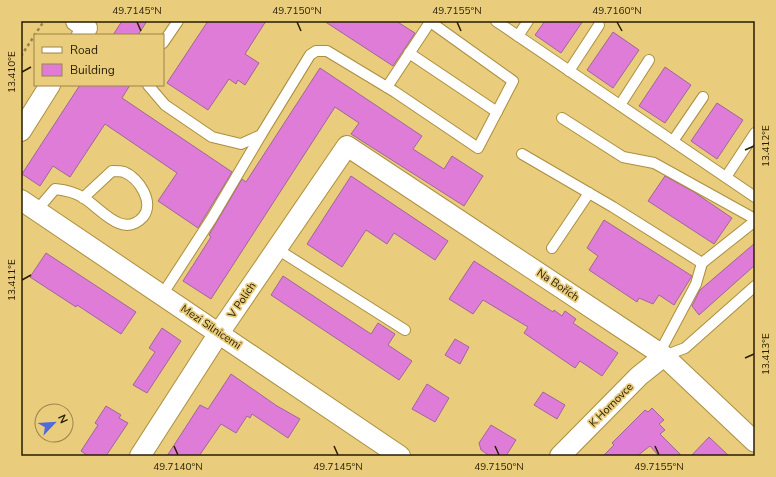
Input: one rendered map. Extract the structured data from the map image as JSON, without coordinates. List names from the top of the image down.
{
  "streets": {
    "street": [
      "Na Bořích",
      "V Polích",
      "Mezi Silnicemi",
      "K Hornovce"
    ]
  },
  "crossings": [
    ["Na Bořích", "V Polích"],
    ["Na Bořích", "K Hornovce"],
    ["V Polích", "Mezi Silnicemi"]
  ],
  "legend": ["Road", "Building"],
  "north": "top right",
  "coordinates": [
    "49.7145°N",
    "49.7150°N",
    "49.7155°N",
    "49.7160°N",
    "13.410°E",
    "13.412°E",
    "13.411°E",
    "13.413°E",
    "49.7140°N"
  ]
}
